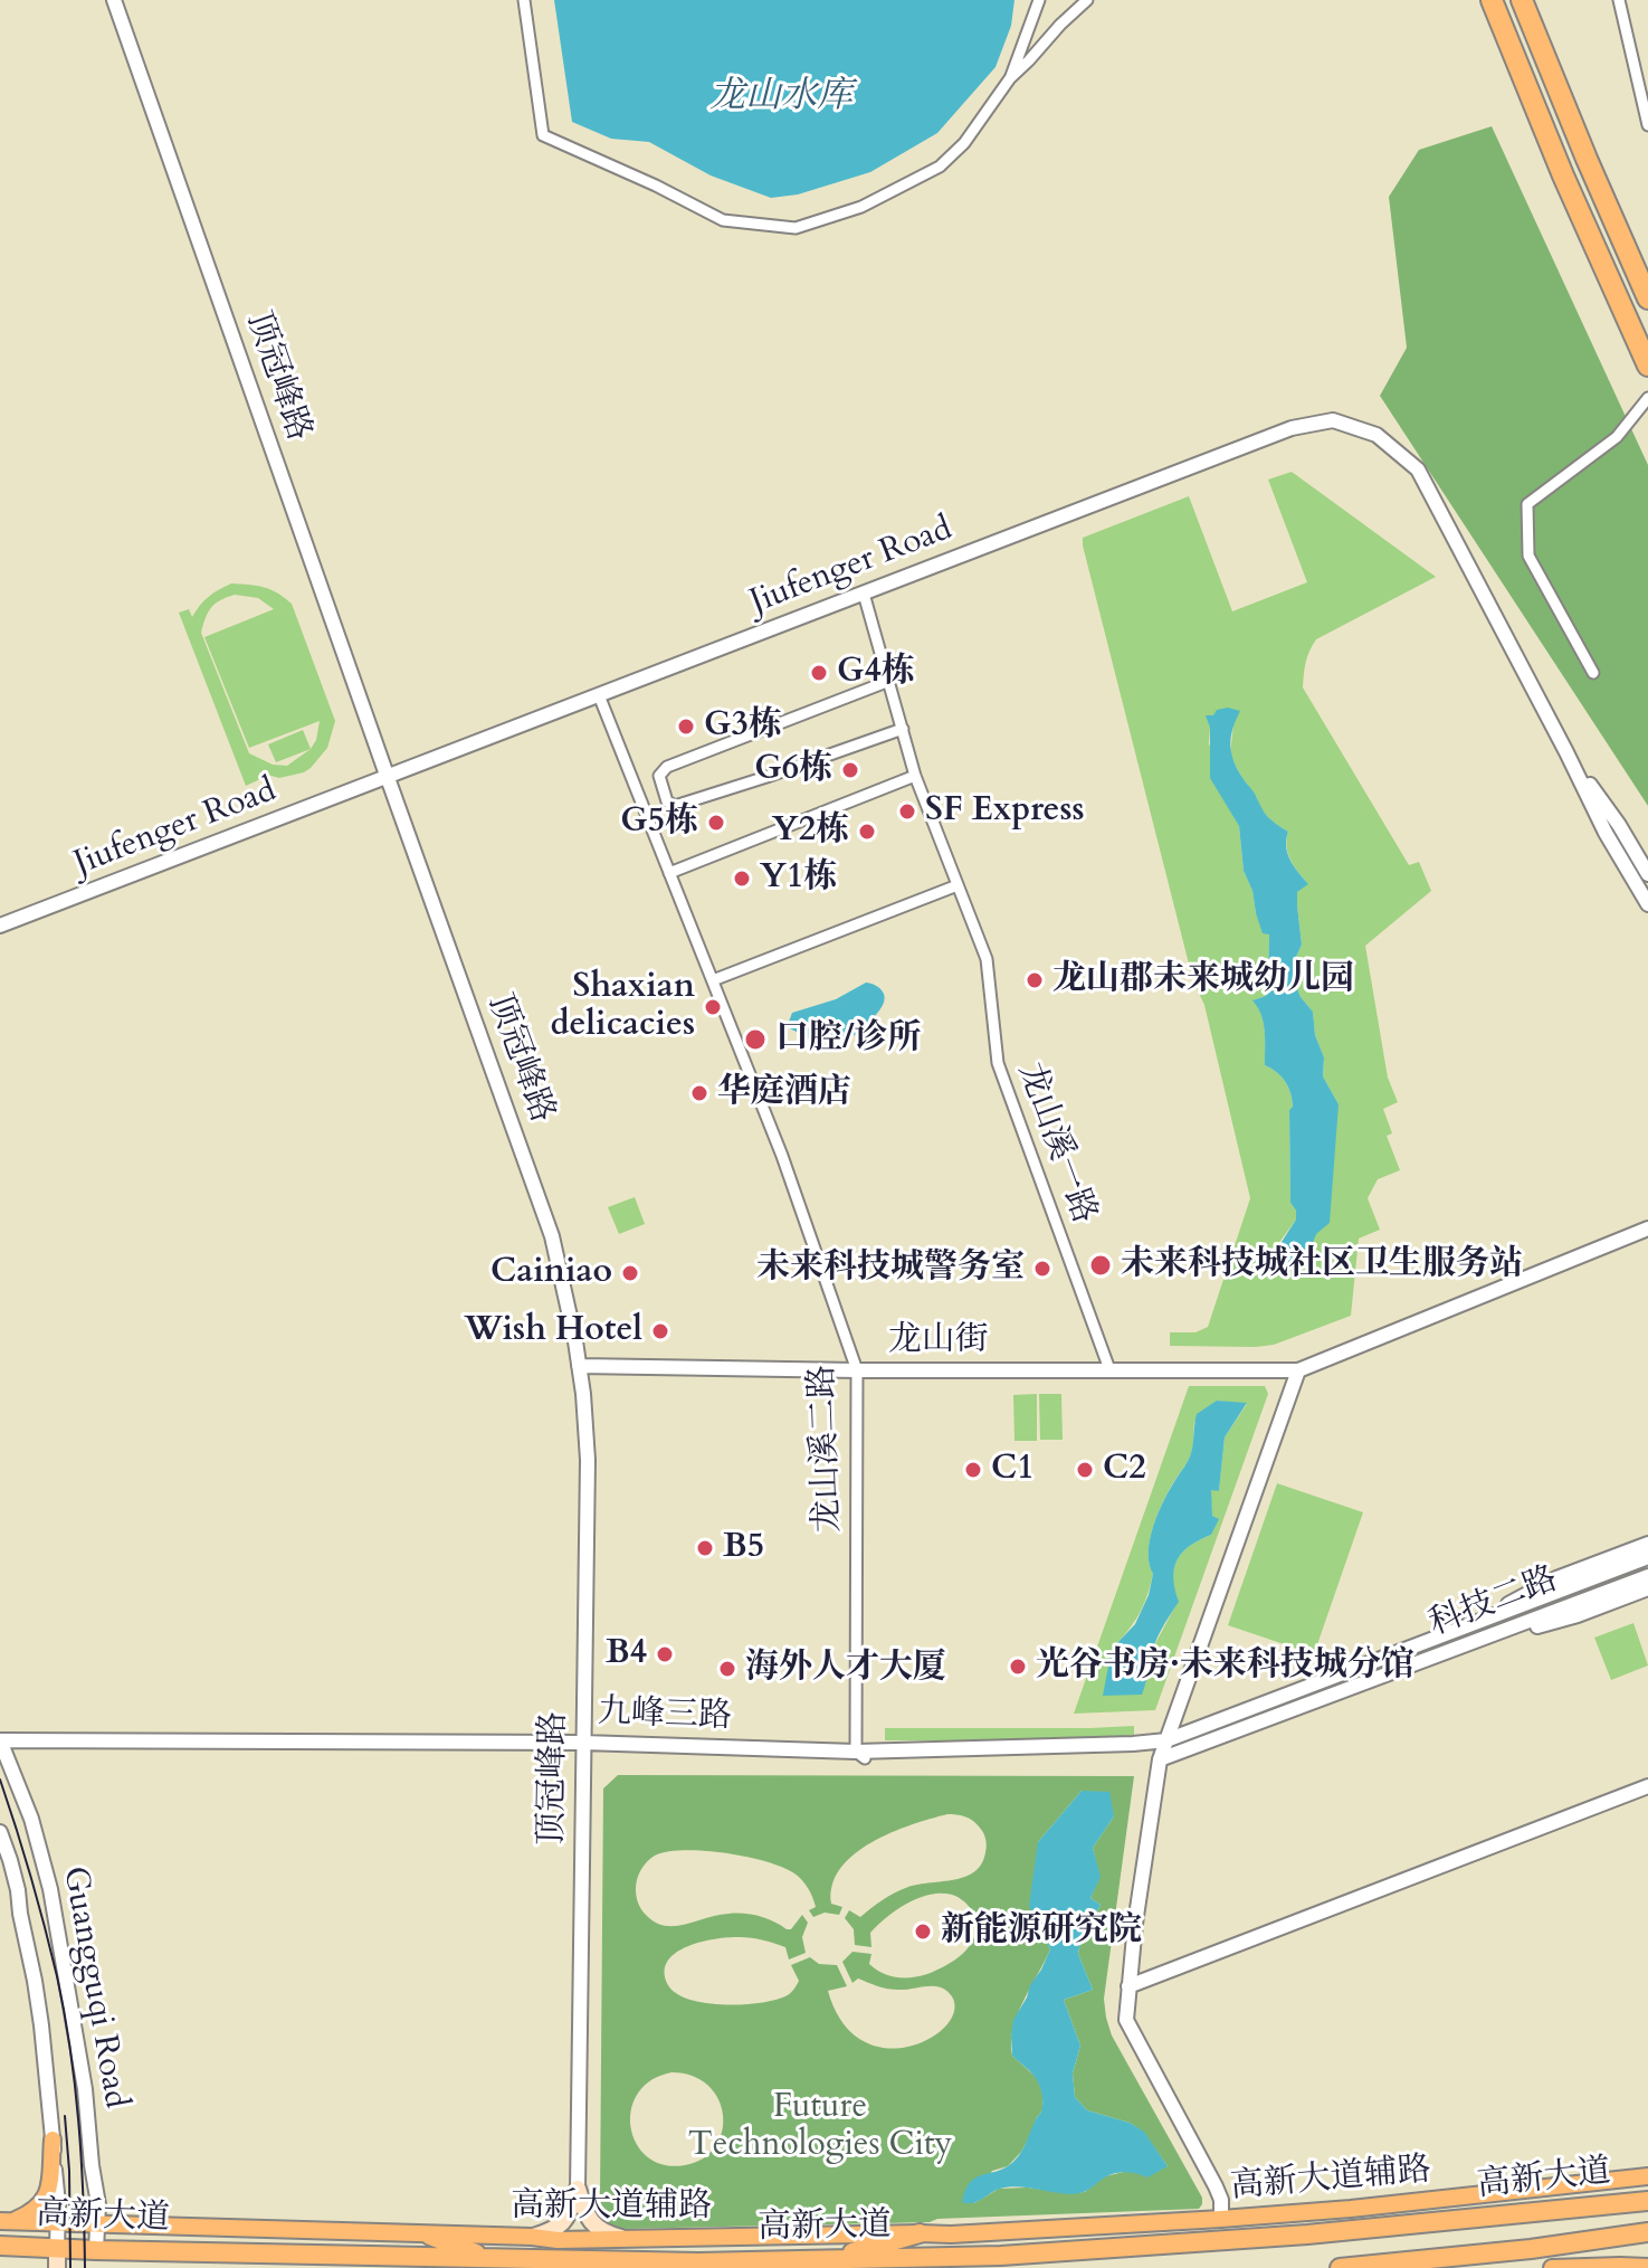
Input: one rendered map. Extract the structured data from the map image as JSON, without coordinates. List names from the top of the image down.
{
  "streets": {
    "highway": ["高新大道"],
    "main road": ["高新大道辅路"],
    "street": [
      "顶冠峰路",
      "Jiufenger Road",
      "龙山溪一路",
      "龙山街",
      "龙山溪二路",
      "科技二路",
      "九峰三路",
      "Guangguqi Road"
    ]
  },
  "crossings": [
    ["顶冠峰路", "Jiufenger Road"],
    ["顶冠峰路", "龙山街"],
    ["顶冠峰路", "九峰三路"],
    ["Jiufenger Road", "龙山溪一路"],
    ["Jiufenger Road", "龙山溪二路"],
    ["龙山溪一路", "龙山街"],
    ["龙山街", "龙山溪二路"],
    ["龙山溪二路", "九峰三路"],
    ["科技二路", "九峰三路"],
    ["九峰三路", "Guangguqi Road"],
    ["Guangguqi Road", "高新大道辅路"],
    ["Guangguqi Road", "高新大道"]
  ],
  "water": ["龙山水库"],
  "parks": ["Future Technologies City"],
  "places": [
    "G4栋",
    "G3栋",
    "G6栋",
    "SF Express",
    "G5栋",
    "Y2栋",
    "Y1栋",
    "龙山郡未来城幼儿园",
    "Shaxian delicacies",
    "口腔/诊所",
    "华庭酒店",
    "未来科技城社区卫生服务站",
    "未来科技城警务室",
    "Cainiao",
    "Wish Hotel",
    "C1",
    "C2",
    "B5",
    "B4",
    "光谷书房·未来科技城分馆",
    "海外人才大厦",
    "新能源研究院"
  ]
}
